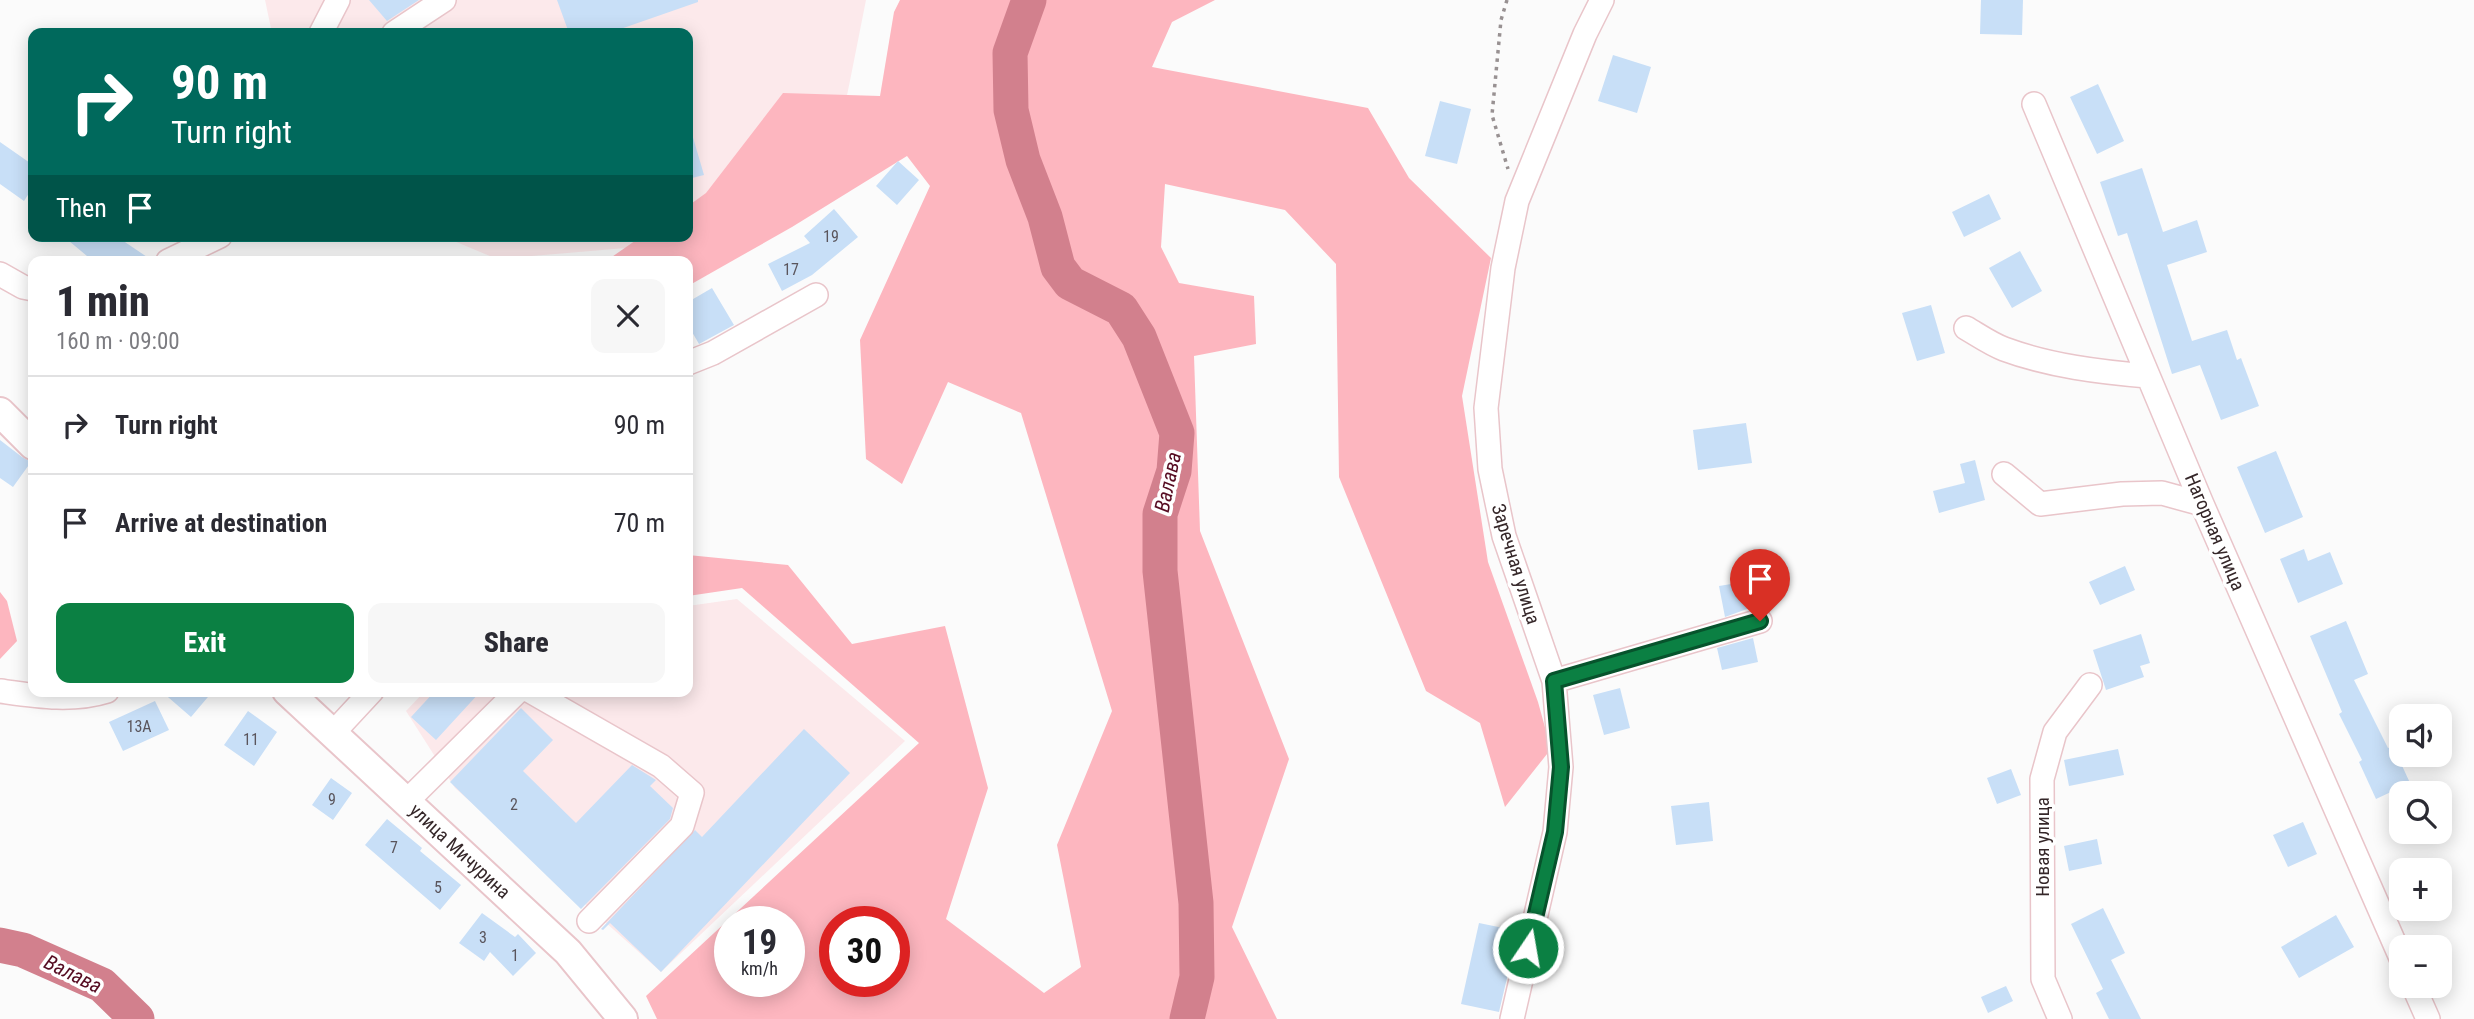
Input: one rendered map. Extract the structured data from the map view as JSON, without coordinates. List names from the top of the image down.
{
  "streets": {
    "main road": ["улица Мичурина"],
    "street": ["Нагорная улица", "Заречная улица", "Новая улица"]
  },
  "water": ["Валава"],
  "house_numbers": [
    "19",
    "17",
    "13А",
    "11",
    "9",
    "2",
    "7",
    "5",
    "3",
    "1"
  ],
  "page": {
    "turn": ["90 m", "Turn right"],
    "then": "Then",
    "heading": ["1 min", "160 m · 09:00"],
    "list": [
      {
        "name": "Turn right",
        "value": "90 m"
      },
      {
        "name": "Arrive at destination",
        "value": "70 m"
      }
    ],
    "buttons": ["Exit", "Share"],
    "map_buttons": ["+", "−"],
    "speed": "19 km/h",
    "limit": "30"
  }
}
